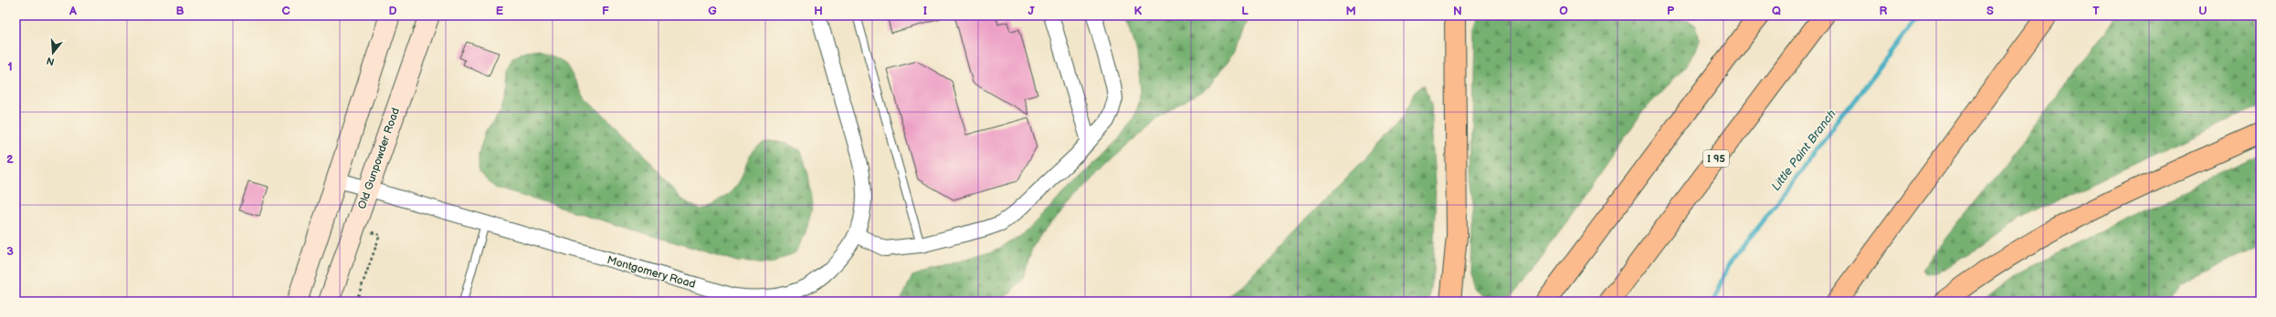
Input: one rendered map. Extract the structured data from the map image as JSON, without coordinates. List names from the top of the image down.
{
  "streets": {
    "highway": ["I 95"],
    "main road": ["Old Gunpowder Road"],
    "street": ["Montgomery Road"]
  },
  "crossings": [
    ["Old Gunpowder Road", "Montgomery Road"]
  ],
  "water": ["Little Paint Branch"],
  "north": "bottom",
  "grid": {
    "columns": [
      "A",
      "B",
      "C",
      "D",
      "E",
      "F",
      "G",
      "H",
      "I",
      "J",
      "K",
      "L",
      "M",
      "N",
      "O",
      "P",
      "Q",
      "R",
      "S",
      "T",
      "U"
    ],
    "rows": ["1", "2", "3"]
  }
}
